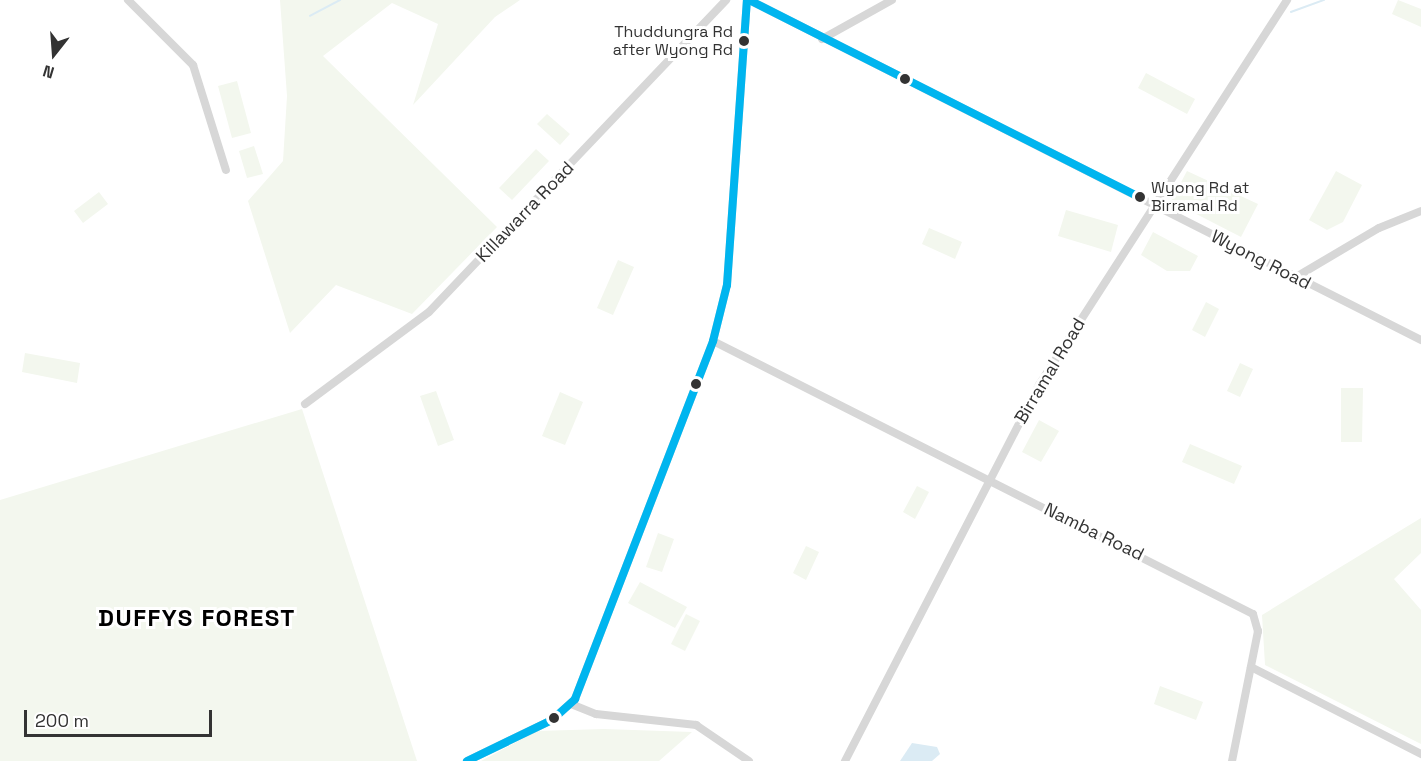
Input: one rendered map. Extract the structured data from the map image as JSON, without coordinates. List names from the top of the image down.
{
  "streets": {
    "street": [
      "Killawarra Road",
      "Wyong Road",
      "Birramal Road",
      "Namba Road"
    ]
  },
  "crossings": [
    ["Wyong Road", "Birramal Road"],
    ["Birramal Road", "Namba Road"]
  ],
  "districts": ["DUFFYS FOREST"],
  "places": ["Thuddungra Rd after Wyong Rd", "Wyong Rd at Birramal Rd"],
  "scale_bar": "200 m",
  "north": "bottom"
}
